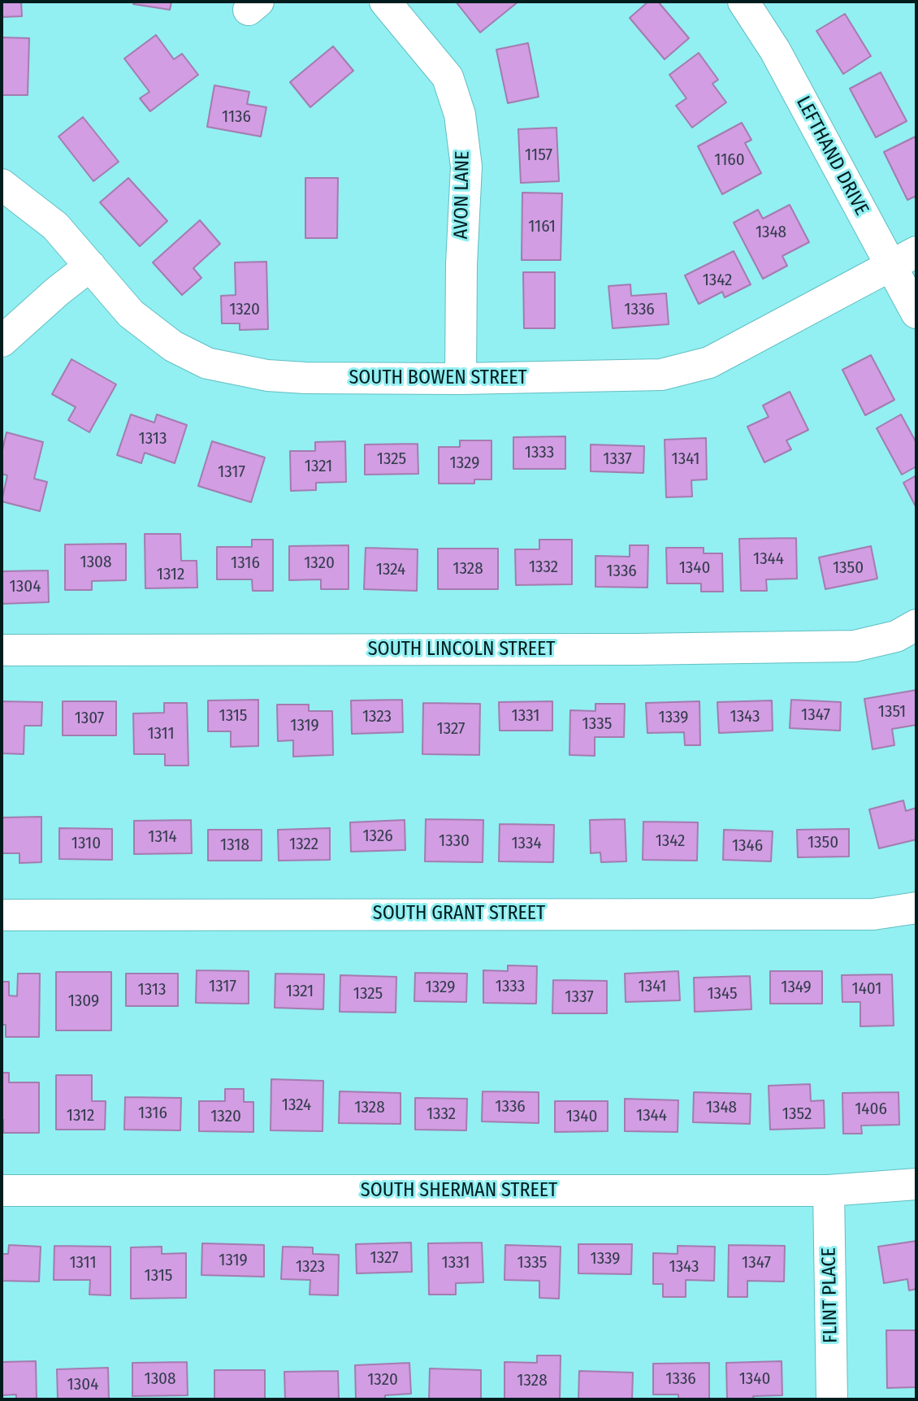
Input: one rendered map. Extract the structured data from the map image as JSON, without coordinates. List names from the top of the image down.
{
  "streets": {
    "street": [
      "LEFTHAND DRIVE",
      "AVON LANE",
      "SOUTH BOWEN STREET",
      "SOUTH LINCOLN STREET",
      "SOUTH GRANT STREET",
      "SOUTH SHERMAN STREET",
      "FLINT PLACE"
    ]
  },
  "crossings": [
    ["LEFTHAND DRIVE", "SOUTH BOWEN STREET"],
    ["AVON LANE", "SOUTH BOWEN STREET"],
    ["SOUTH SHERMAN STREET", "FLINT PLACE"]
  ],
  "house_numbers": [
    "1136",
    "1157",
    "1160",
    "1161",
    "1348",
    "1342",
    "1320",
    "1336",
    "1313",
    "1333",
    "1325",
    "1337",
    "1341",
    "1329",
    "1321",
    "1317",
    "1344",
    "1308",
    "1316",
    "1320",
    "1332",
    "1340",
    "1350",
    "1328",
    "1324",
    "1336",
    "1312",
    "1304",
    "1351",
    "1347",
    "1315",
    "1331",
    "1323",
    "1343",
    "1339",
    "1307",
    "1335",
    "1319",
    "1327",
    "1311",
    "1326",
    "1314",
    "1330",
    "1342",
    "1350",
    "1310",
    "1334",
    "1322",
    "1318",
    "1346",
    "1317",
    "1333",
    "1341",
    "1329",
    "1349",
    "1401",
    "1313",
    "1321",
    "1325",
    "1345",
    "1337",
    "1309",
    "1324",
    "1336",
    "1328",
    "1348",
    "1406",
    "1316",
    "1332",
    "1352",
    "1312",
    "1344",
    "1320",
    "1340",
    "1327",
    "1339",
    "1319",
    "1311",
    "1331",
    "1335",
    "1347",
    "1323",
    "1343",
    "1315",
    "1308",
    "1336",
    "1340",
    "1320",
    "1328",
    "1304"
  ]
}
